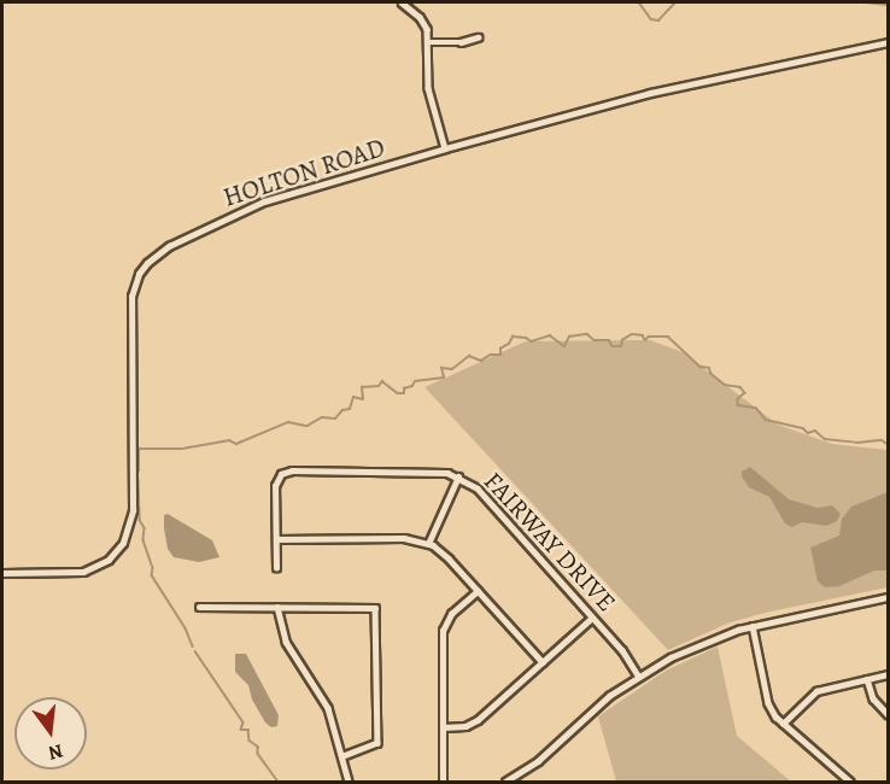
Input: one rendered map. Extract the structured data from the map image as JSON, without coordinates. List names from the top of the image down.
{
  "streets": {
    "street": ["HOLTON ROAD", "FAIRWAY DRIVE"]
  },
  "north": "bottom"
}
